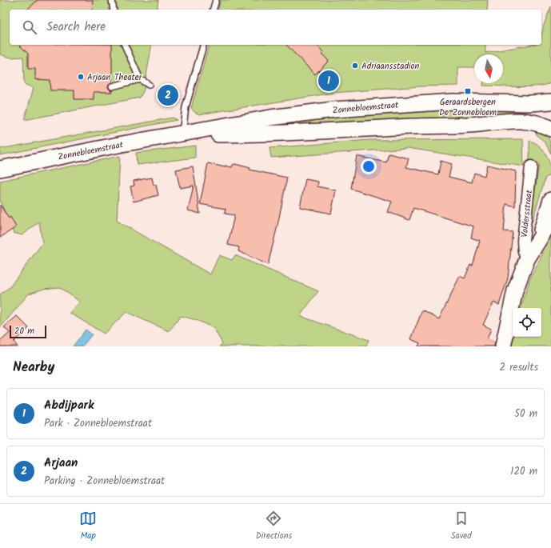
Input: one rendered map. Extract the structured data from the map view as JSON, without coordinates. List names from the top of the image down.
{
  "streets": {
    "main road": ["Zonnebloemstraat", "Voldersstraat"]
  },
  "places": {
    "other": ["Adriaansstadion", "Arjaan Theater"],
    "transit": ["Geraardsbergen De Zonnebloem"]
  },
  "scale_bar": "20 m",
  "north": "bottom",
  "page": {
    "search": "Search here",
    "pins": ["1", "2"],
    "scale": "20 m",
    "heading": ["Nearby", "2 results"],
    "list": [
      {
        "mark": "1",
        "name": "Abdijpark",
        "note": "Park · Zonnebloemstraat",
        "value": "50 m"
      },
      {
        "mark": "2",
        "name": "Arjaan",
        "note": "Parking · Zonnebloemstraat",
        "value": "120 m"
      }
    ],
    "nav": ["Map", "Directions", "Saved"]
  }
}
